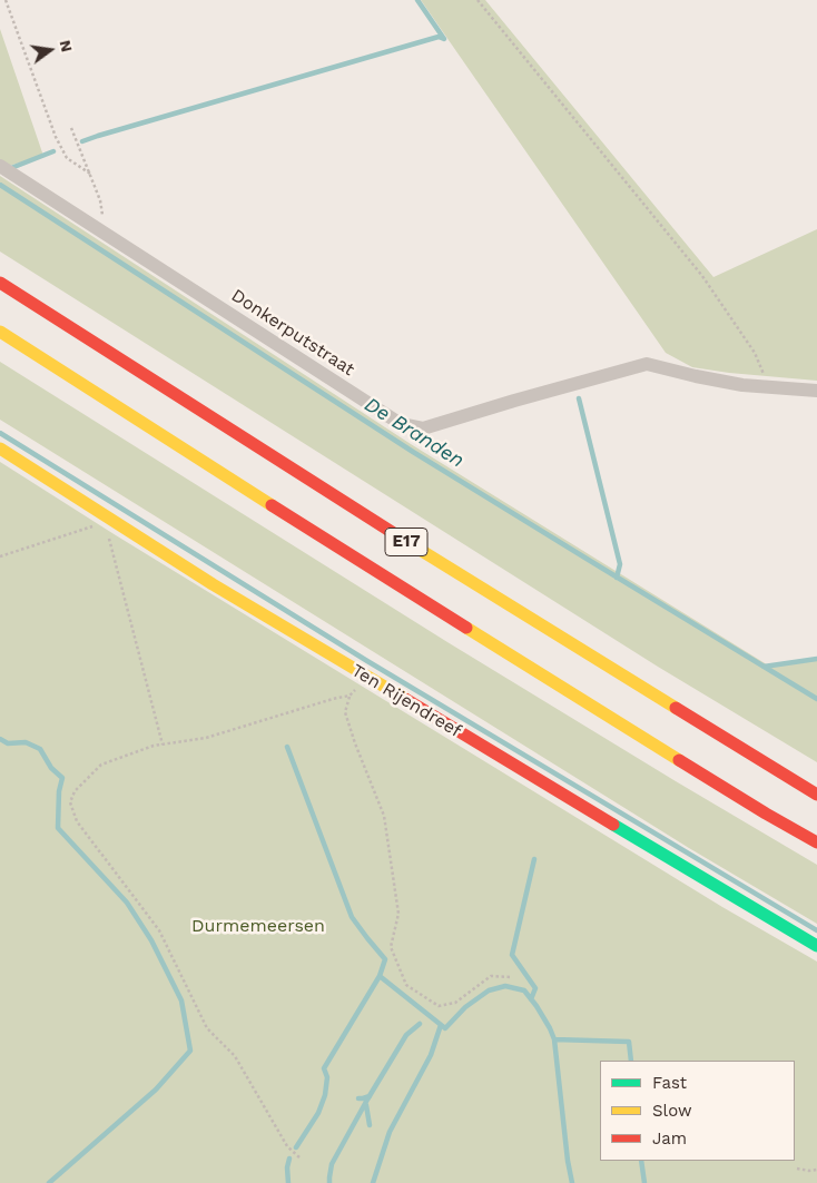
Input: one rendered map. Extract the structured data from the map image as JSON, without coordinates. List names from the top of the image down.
{
  "streets": {
    "main road": ["E17", "Ten Rijendreef"],
    "street": ["Donkerputstraat"]
  },
  "water": ["De Branden"],
  "parks": ["Durmemeersen"],
  "legend": ["Fast", "Slow", "Jam"],
  "north": "right"
}
